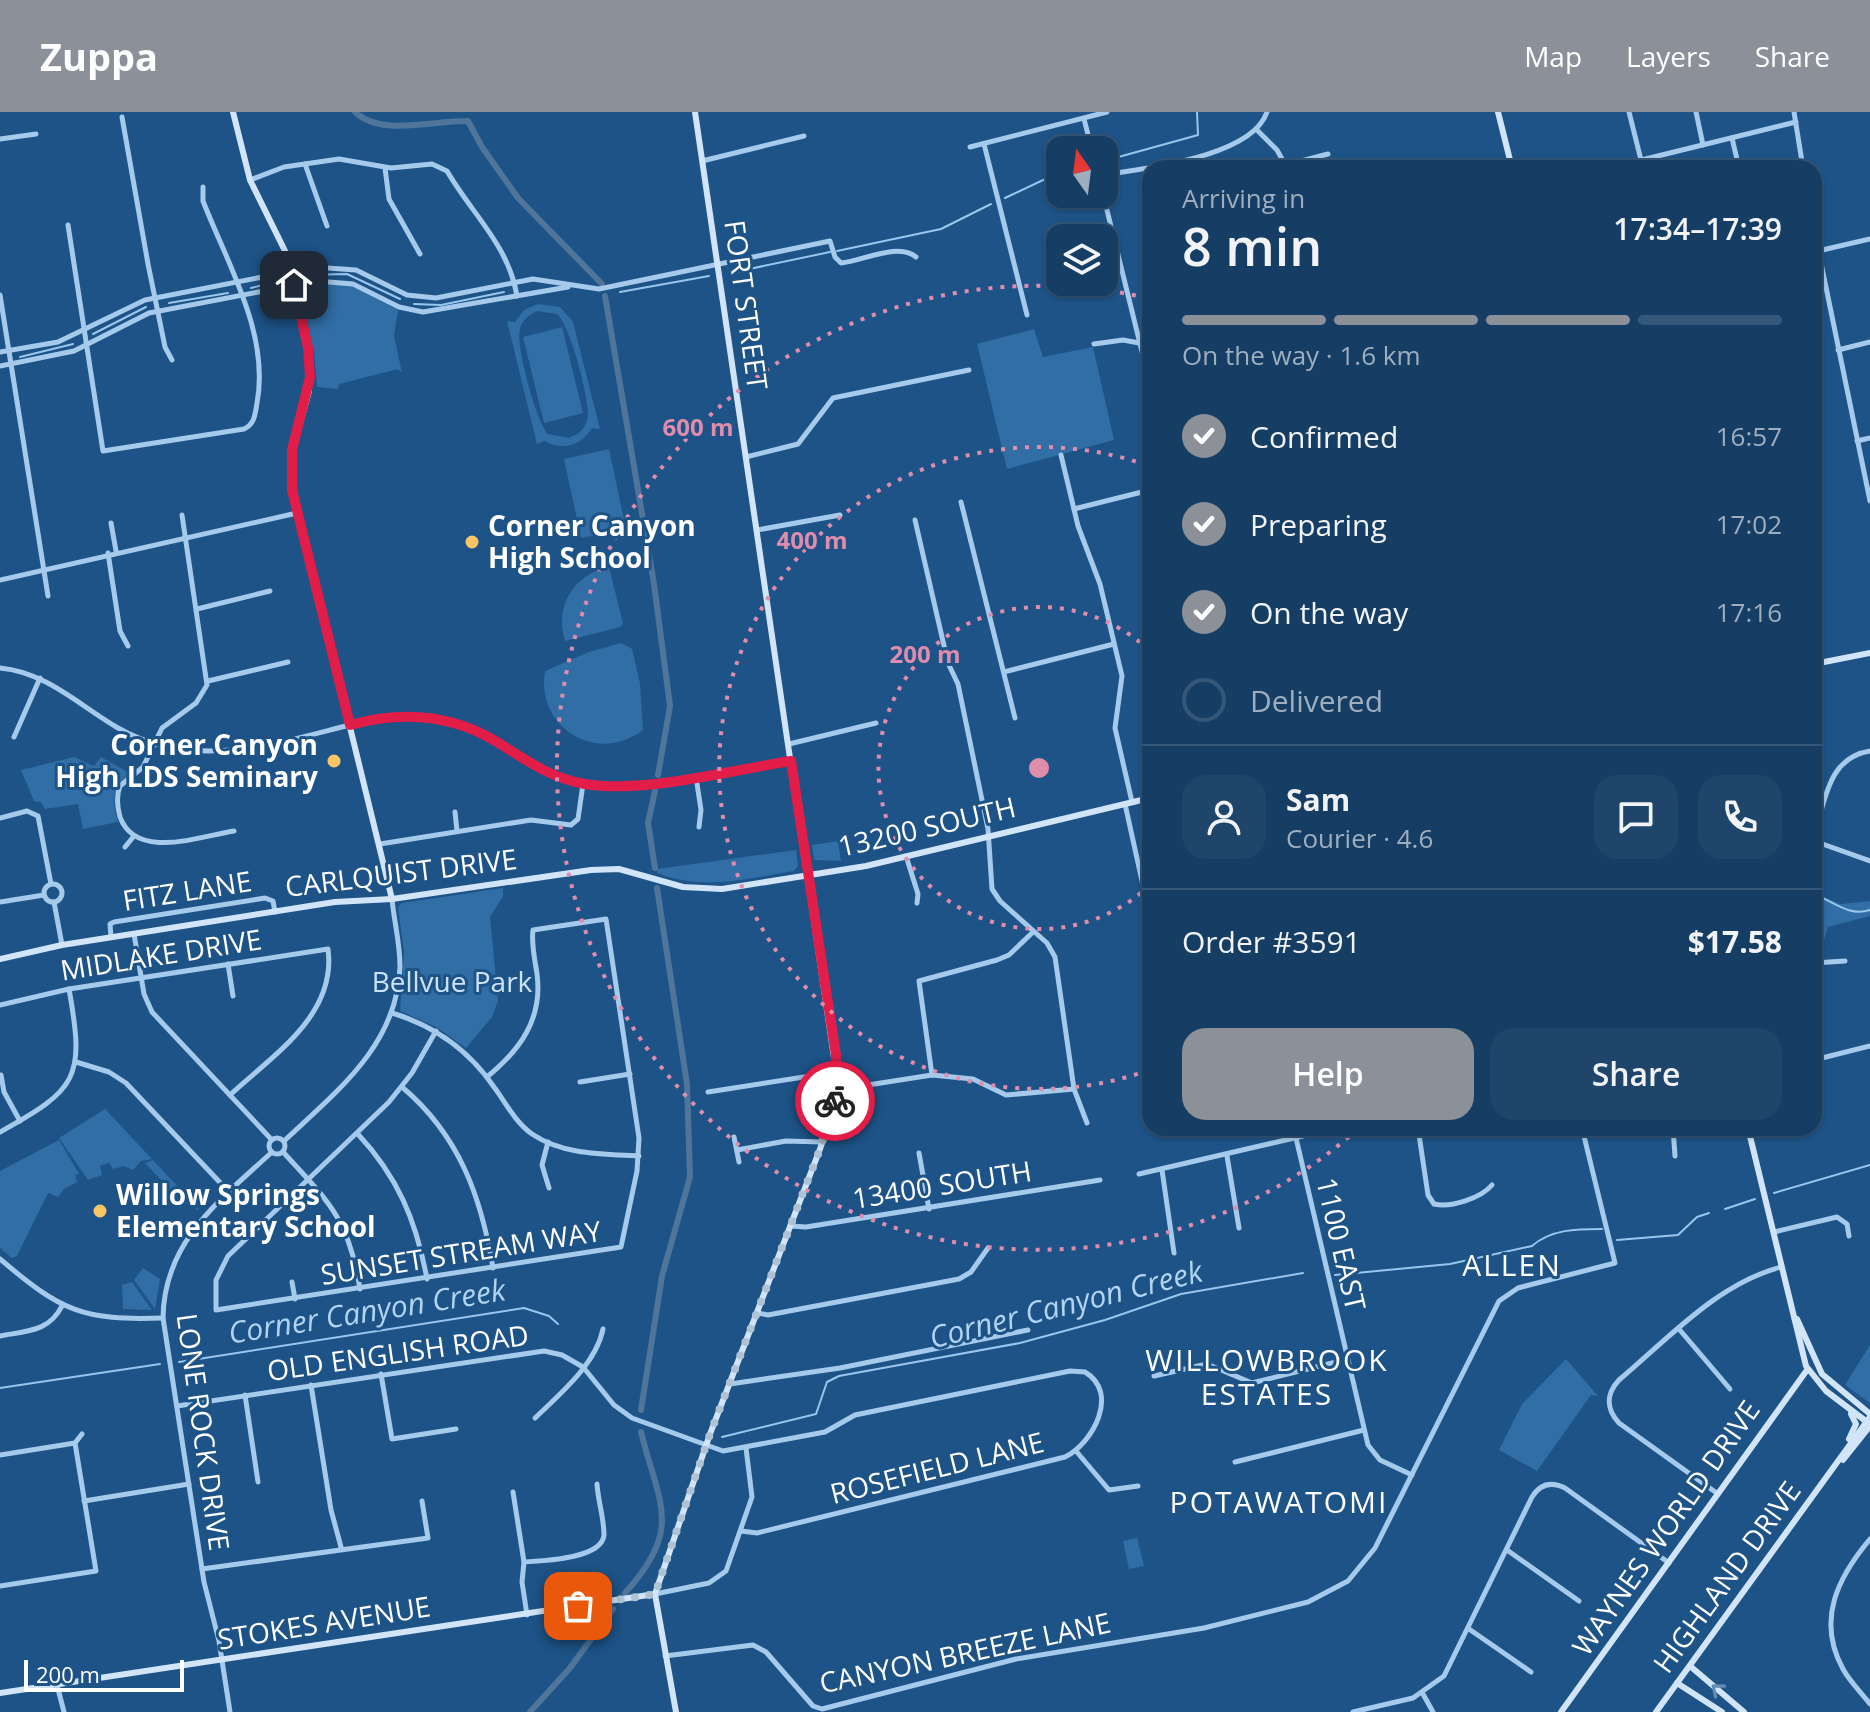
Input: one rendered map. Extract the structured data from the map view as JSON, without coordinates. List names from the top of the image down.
{
  "streets": {
    "street": [
      "FORT STREET",
      "13200 SOUTH",
      "CARLQUIST DRIVE",
      "FITZ LANE",
      "MIDLAKE DRIVE",
      "13400 SOUTH",
      "1100 EAST",
      "SUNSET STREAM WAY",
      "OLD ENGLISH ROAD",
      "LONE ROCK DRIVE",
      "ROSEFIELD LANE",
      "WAYNES WORLD DRIVE",
      "HIGHLAND DRIVE",
      "STOKES AVENUE",
      "CANYON BREEZE LANE"
    ]
  },
  "crossings": [
    ["FORT STREET", "13200 SOUTH"],
    ["FORT STREET", "CARLQUIST DRIVE"],
    ["FORT STREET", "13400 SOUTH"],
    ["FORT STREET", "OLD ENGLISH ROAD"],
    ["FORT STREET", "STOKES AVENUE"],
    ["FORT STREET", "CANYON BREEZE LANE"],
    ["13200 SOUTH", "CARLQUIST DRIVE"],
    ["CARLQUIST DRIVE", "FITZ LANE"],
    ["1100 EAST", "CANYON BREEZE LANE"],
    ["OLD ENGLISH ROAD", "LONE ROCK DRIVE"],
    ["OLD ENGLISH ROAD", "ROSEFIELD LANE"],
    ["LONE ROCK DRIVE", "STOKES AVENUE"]
  ],
  "districts": ["ALLEN", "WILLOWBROOK ESTATES", "POTAWATOMI"],
  "water": ["Corner Canyon Creek"],
  "parks": ["Bellvue Park"],
  "places": ["Corner Canyon High School", "Corner Canyon High LDS Seminary", "Willow Springs Elementary School"],
  "scale_bar": "200 m",
  "north": "top",
  "page": {
    "header": "Zuppa",
    "nav": ["Map", "Layers", "Share"],
    "heading": ["8 min", "Arriving in", "17:34–17:39"],
    "panel": [
      "Sam",
      "Courier · 4.6",
      "Order #3591",
      "$17.58"
    ],
    "bar": "On the way · 1.6 km",
    "list": [
      ["Confirmed", "16:57"],
      ["Preparing", "17:02"],
      ["On the way", "17:16"],
      "Delivered"
    ],
    "buttons": ["Help", "Share"],
    "scale": "200 m"
  },
  "rings": ["600 m", "400 m", "200 m"]
}
